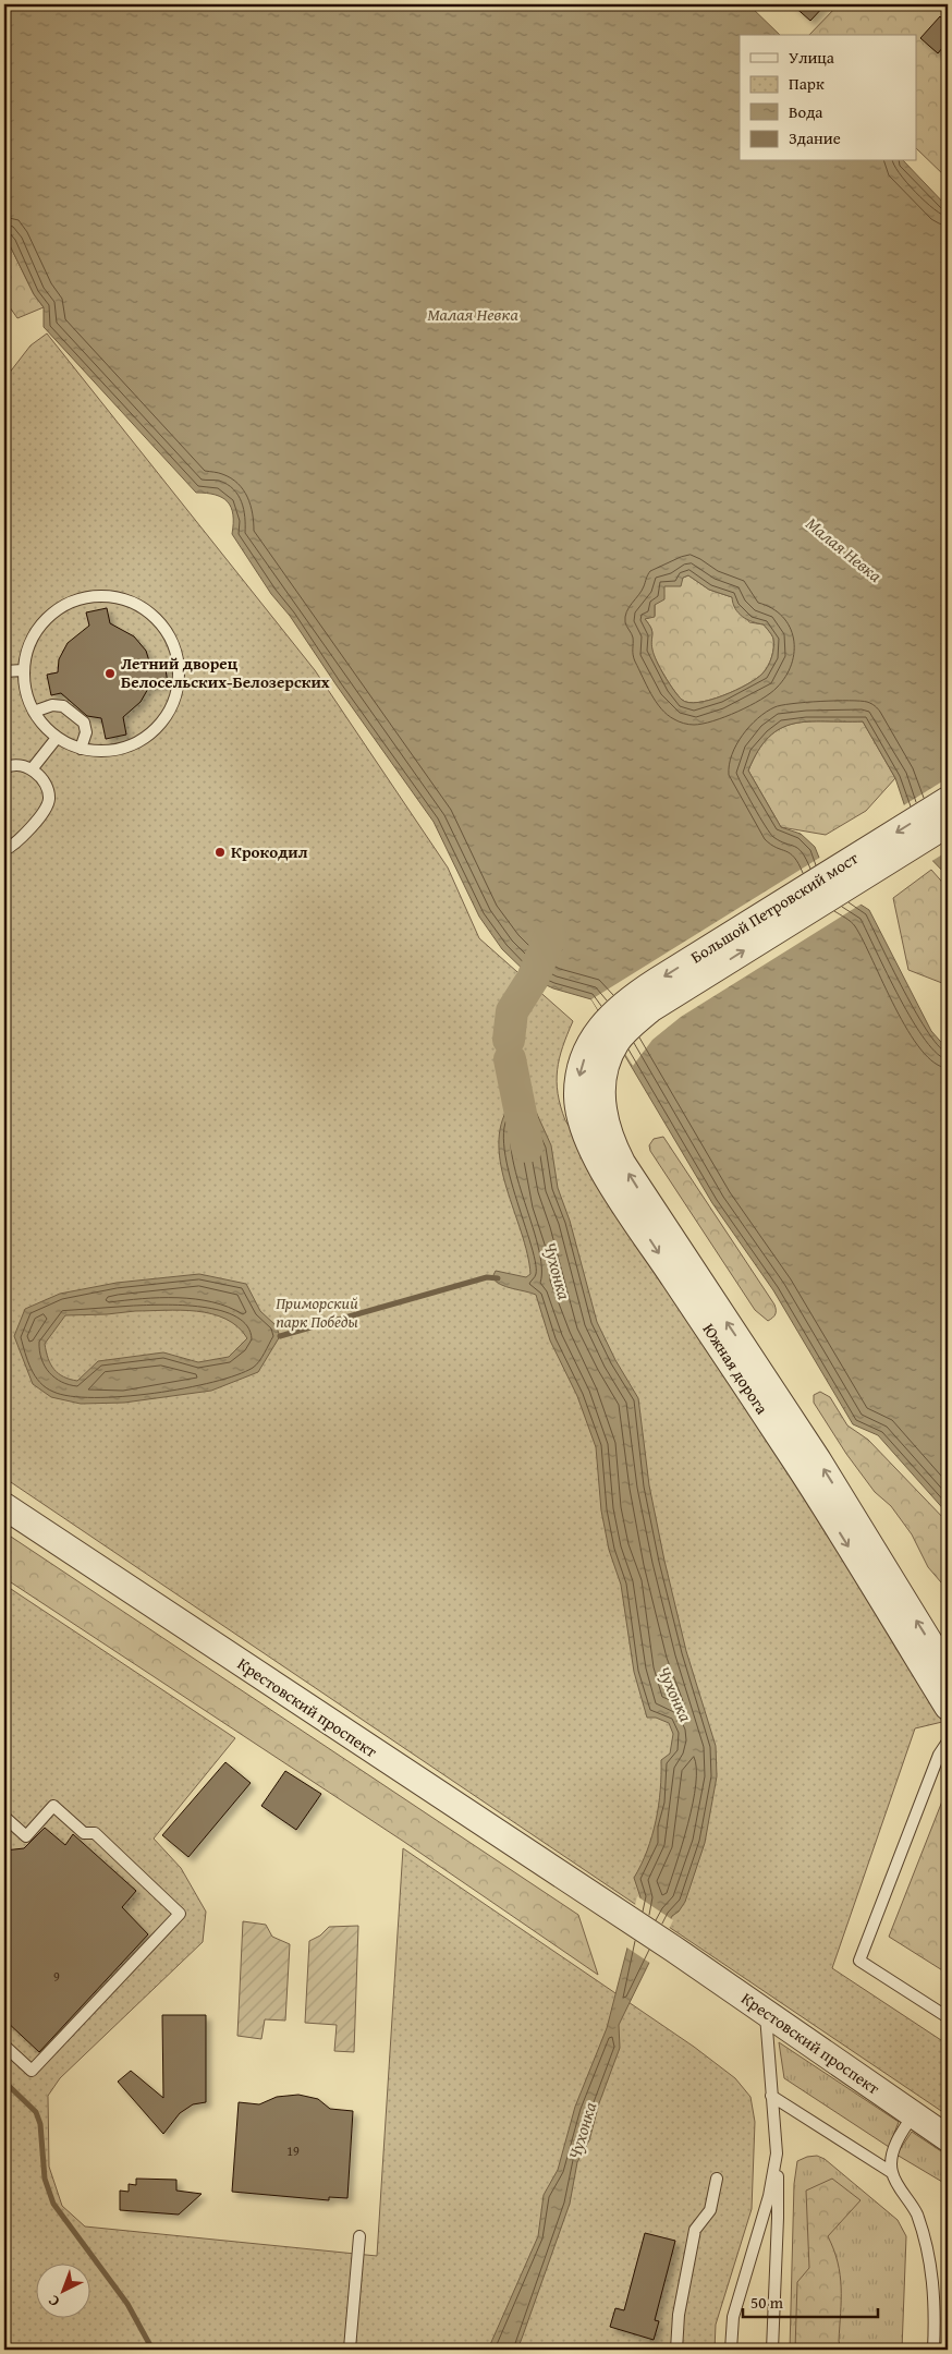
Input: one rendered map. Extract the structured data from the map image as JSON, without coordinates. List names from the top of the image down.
{
  "streets": {
    "street": ["Большой Петровский мост", "Южная дорога", "Крестовский проспект"]
  },
  "crossings": [
    ["Большой Петровский мост", "Южная дорога"]
  ],
  "water": ["Малая Невка", "Чухонка"],
  "parks": ["Приморский парк Победы"],
  "places": ["Летний дворец Белосельских-Белозерских", "Крокодил"],
  "house_numbers": ["9", "19"],
  "legend": [
    "Улица",
    "Парк",
    "Вода",
    "Здание"
  ],
  "scale_bar": "50 m",
  "north": "bottom left"
}
